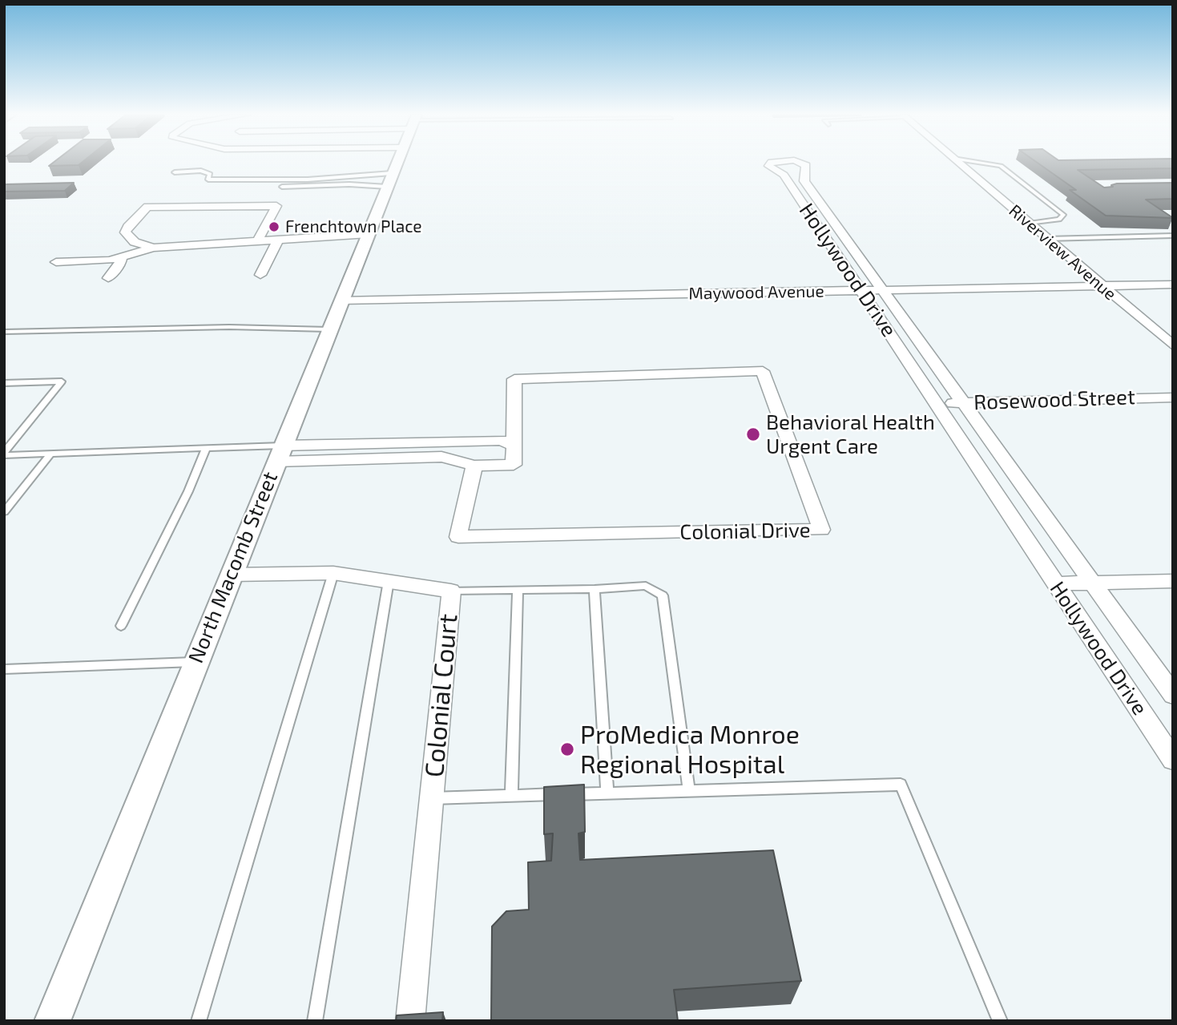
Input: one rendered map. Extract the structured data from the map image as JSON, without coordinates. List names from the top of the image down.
{
  "streets": {
    "street": [
      "Riverview Avenue",
      "Hollywood Drive",
      "Maywood Avenue",
      "Rosewood Street",
      "Colonial Drive",
      "North Macomb Street",
      "Colonial Court"
    ]
  },
  "crossings": [
    ["Riverview Avenue", "Maywood Avenue"],
    ["Hollywood Drive", "Maywood Avenue"],
    ["Hollywood Drive", "Rosewood Street"],
    ["Maywood Avenue", "North Macomb Street"],
    ["Colonial Drive", "North Macomb Street"],
    ["North Macomb Street", "Colonial Court"]
  ],
  "places": ["Frenchtown Place", "Behavioral Health Urgent Care", "ProMedica Monroe Regional Hospital"]
}
